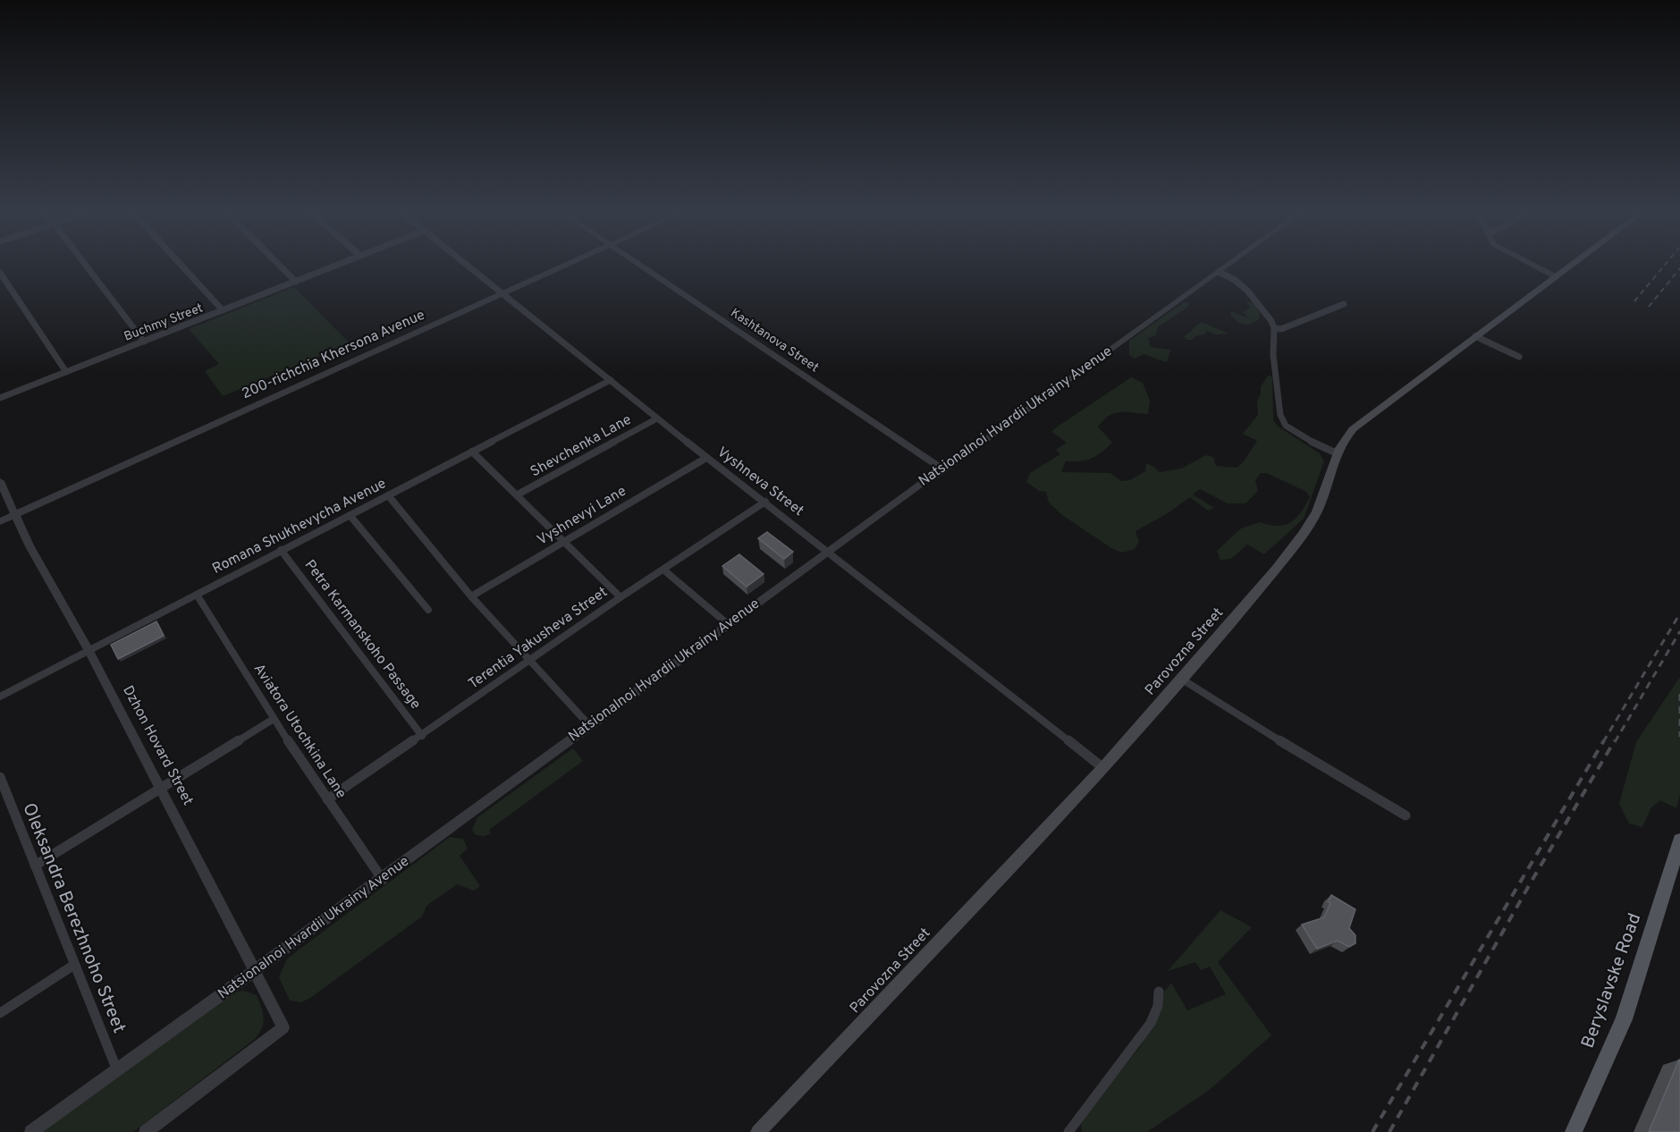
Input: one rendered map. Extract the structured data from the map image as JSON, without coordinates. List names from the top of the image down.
{
  "streets": {
    "main road": ["Parovozna Street", "Beryslavske Road"],
    "street": [
      "Buchmy Street",
      "Kashtanova Street",
      "200-richchia Khersona Avenue",
      "Natsionalnoi Hvardii Ukrainy Avenue",
      "Shevchenka Lane",
      "Vyshneva Street",
      "Vyshnevyi Lane",
      "Romana Shukhevycha Avenue",
      "Petra Karmanskoho Passage",
      "Terentia Yakusheva Street",
      "Aviatora Utochkina Lane",
      "Dzhon Hovard Street",
      "Oleksandra Berezhnoho Street"
    ]
  },
  "crossings": [
    ["Kashtanova Street", "Natsionalnoi Hvardii Ukrainy Avenue"],
    ["200-richchia Khersona Avenue", "Vyshneva Street"],
    ["200-richchia Khersona Avenue", "Dzhon Hovard Street"],
    ["Natsionalnoi Hvardii Ukrainy Avenue", "Vyshneva Street"],
    ["Natsionalnoi Hvardii Ukrainy Avenue", "Aviatora Utochkina Lane"],
    ["Natsionalnoi Hvardii Ukrainy Avenue", "Dzhon Hovard Street"],
    ["Natsionalnoi Hvardii Ukrainy Avenue", "Oleksandra Berezhnoho Street"],
    ["Shevchenka Lane", "Vyshneva Street"],
    ["Vyshneva Street", "Vyshnevyi Lane"],
    ["Vyshneva Street", "Romana Shukhevycha Avenue"],
    ["Vyshneva Street", "Terentia Yakusheva Street"],
    ["Vyshneva Street", "Parovozna Street"],
    ["Romana Shukhevycha Avenue", "Petra Karmanskoho Passage"],
    ["Romana Shukhevycha Avenue", "Aviatora Utochkina Lane"],
    ["Romana Shukhevycha Avenue", "Dzhon Hovard Street"],
    ["Petra Karmanskoho Passage", "Terentia Yakusheva Street"],
    ["Terentia Yakusheva Street", "Aviatora Utochkina Lane"]
  ]
}
